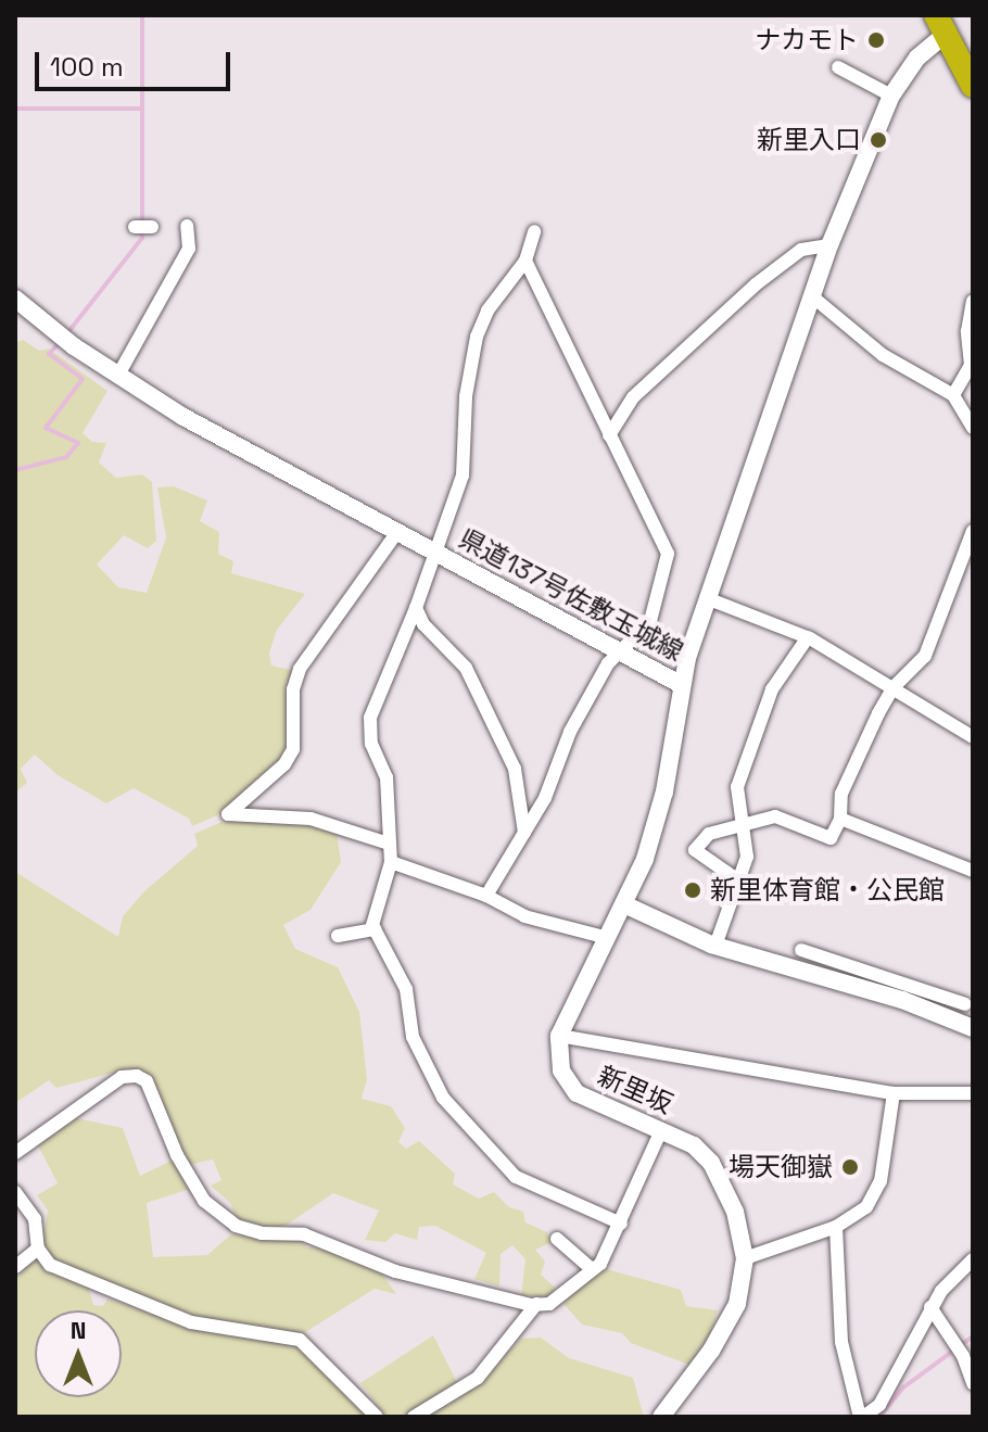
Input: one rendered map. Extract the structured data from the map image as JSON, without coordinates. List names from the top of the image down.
{
  "streets": {
    "main road": ["県道137号佐敷玉城線", "新里坂"]
  },
  "places": [
    "ナカモト",
    "新里入口",
    "新里体育館・公民館",
    "場天御嶽"
  ],
  "scale_bar": "100 m",
  "north": "top"
}
